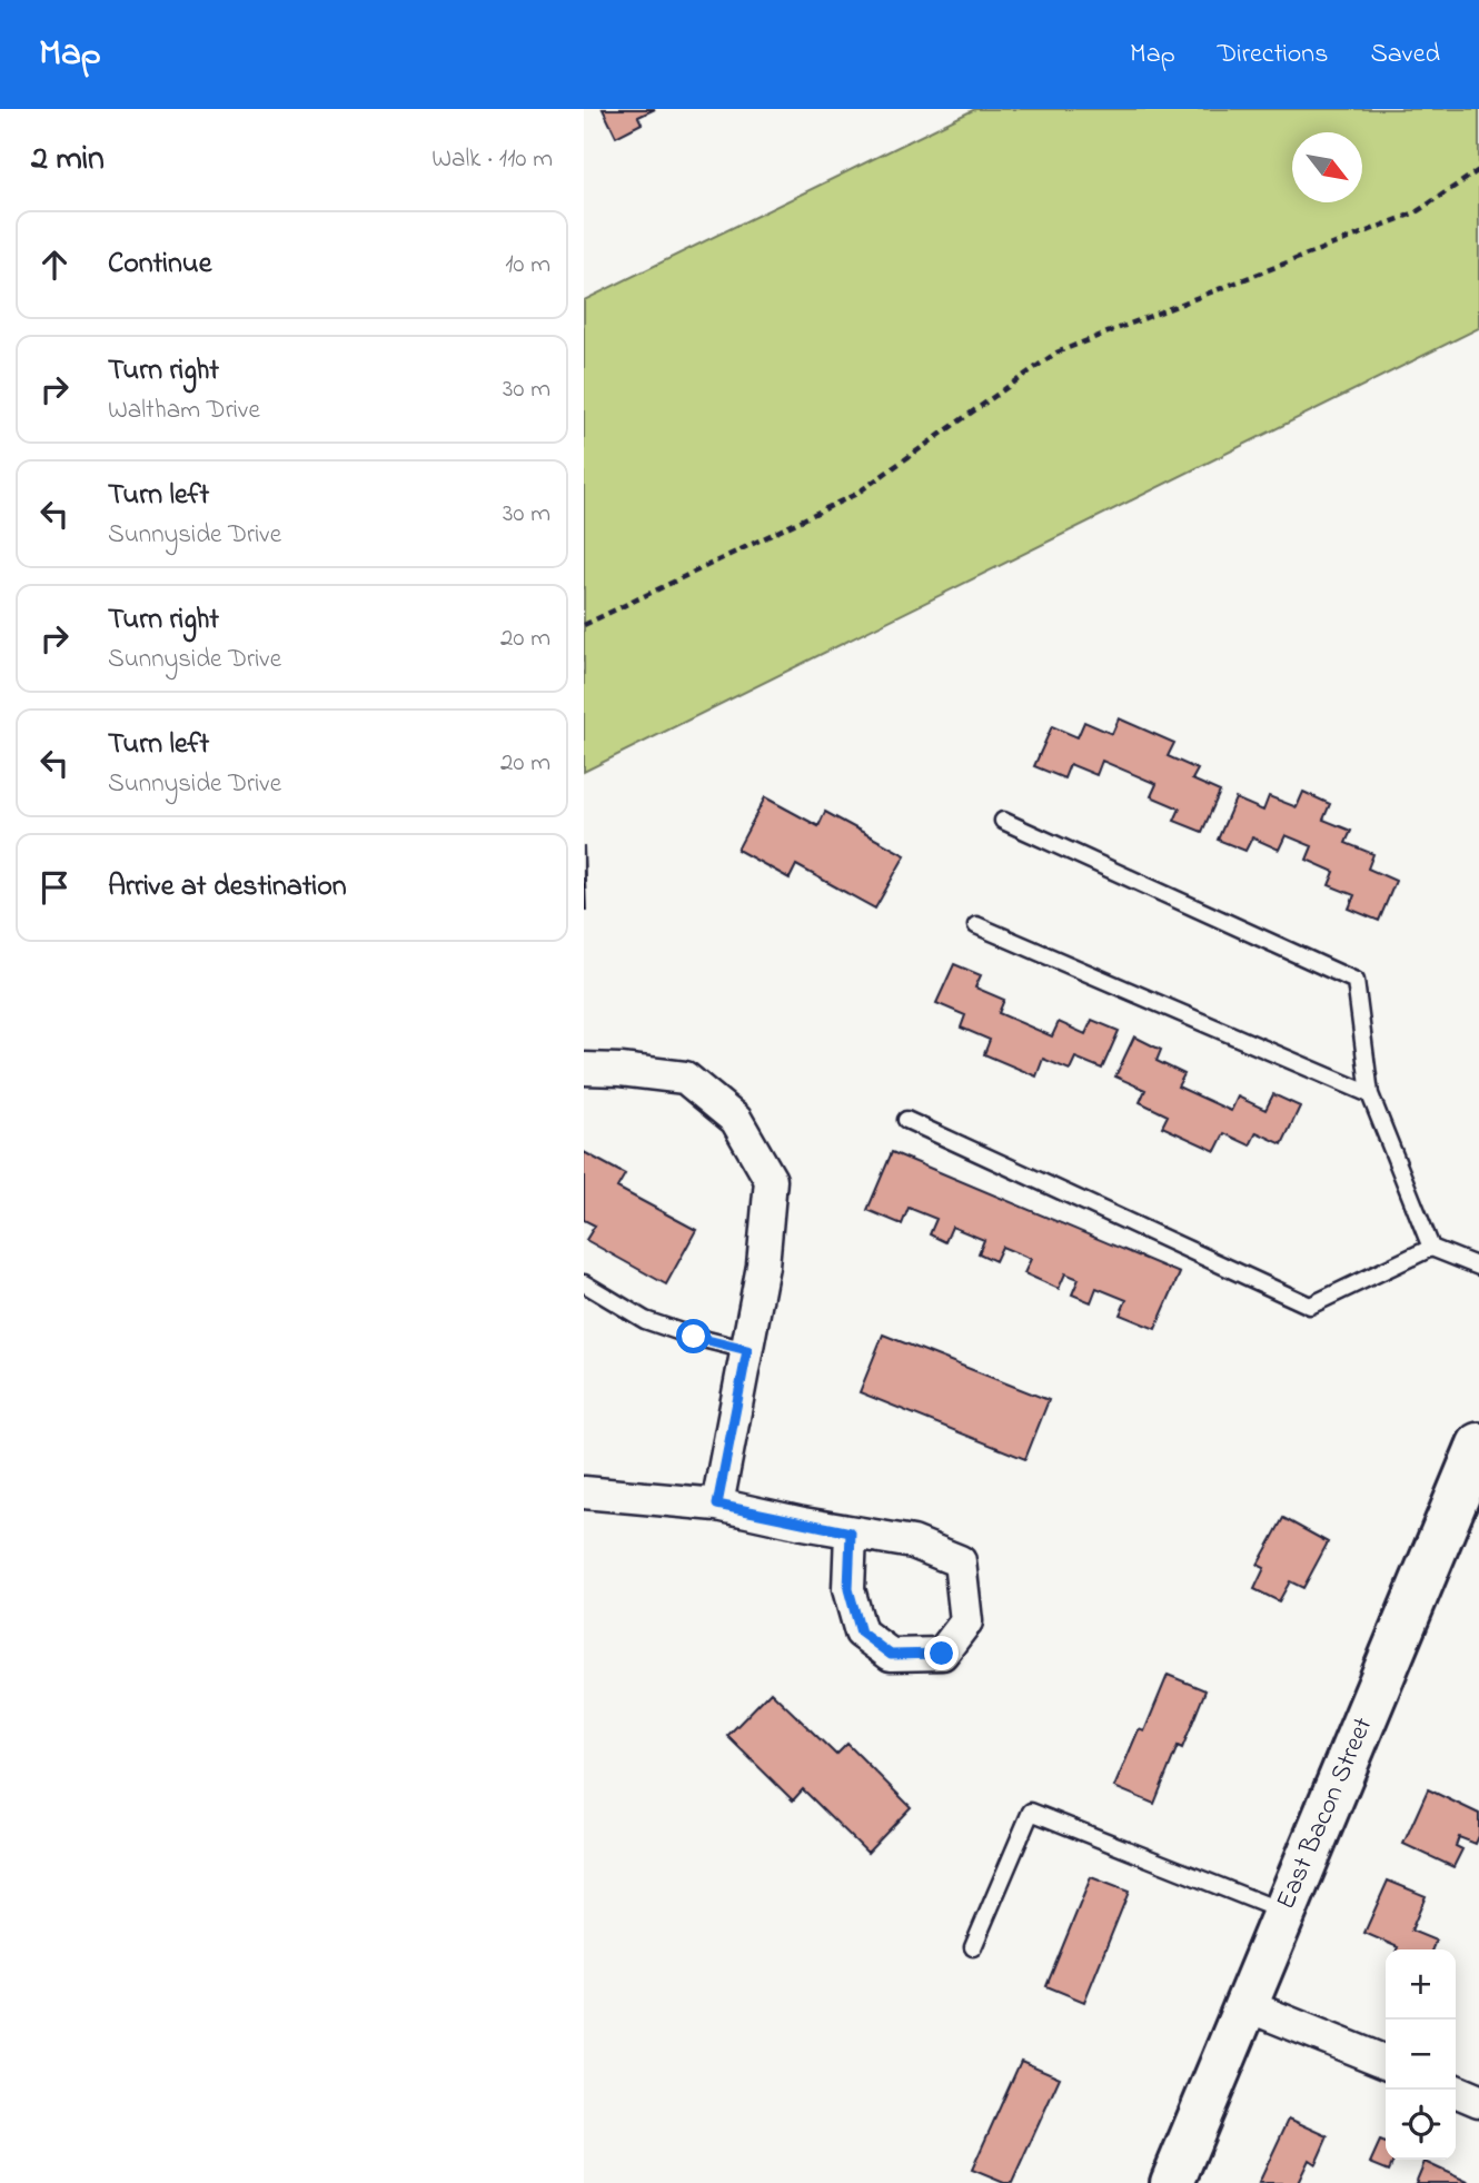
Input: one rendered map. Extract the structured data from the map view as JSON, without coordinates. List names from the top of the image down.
{
  "streets": {
    "main road": ["East Bacon Street"]
  },
  "north": "bottom right",
  "page": {
    "header": "Map",
    "nav": ["Map", "Directions", "Saved"],
    "heading": ["2 min", "Walk · 110 m"],
    "list": [
      ["Continue", "10 m"],
      ["Turn right", "Waltham Drive", "30 m"],
      ["Turn left", "Sunnyside Drive", "30 m"],
      ["Turn right", "Sunnyside Drive", "20 m"],
      ["Turn left", "Sunnyside Drive", "20 m"],
      "Arrive at destination"
    ],
    "map_buttons": ["+", "−"]
  }
}
